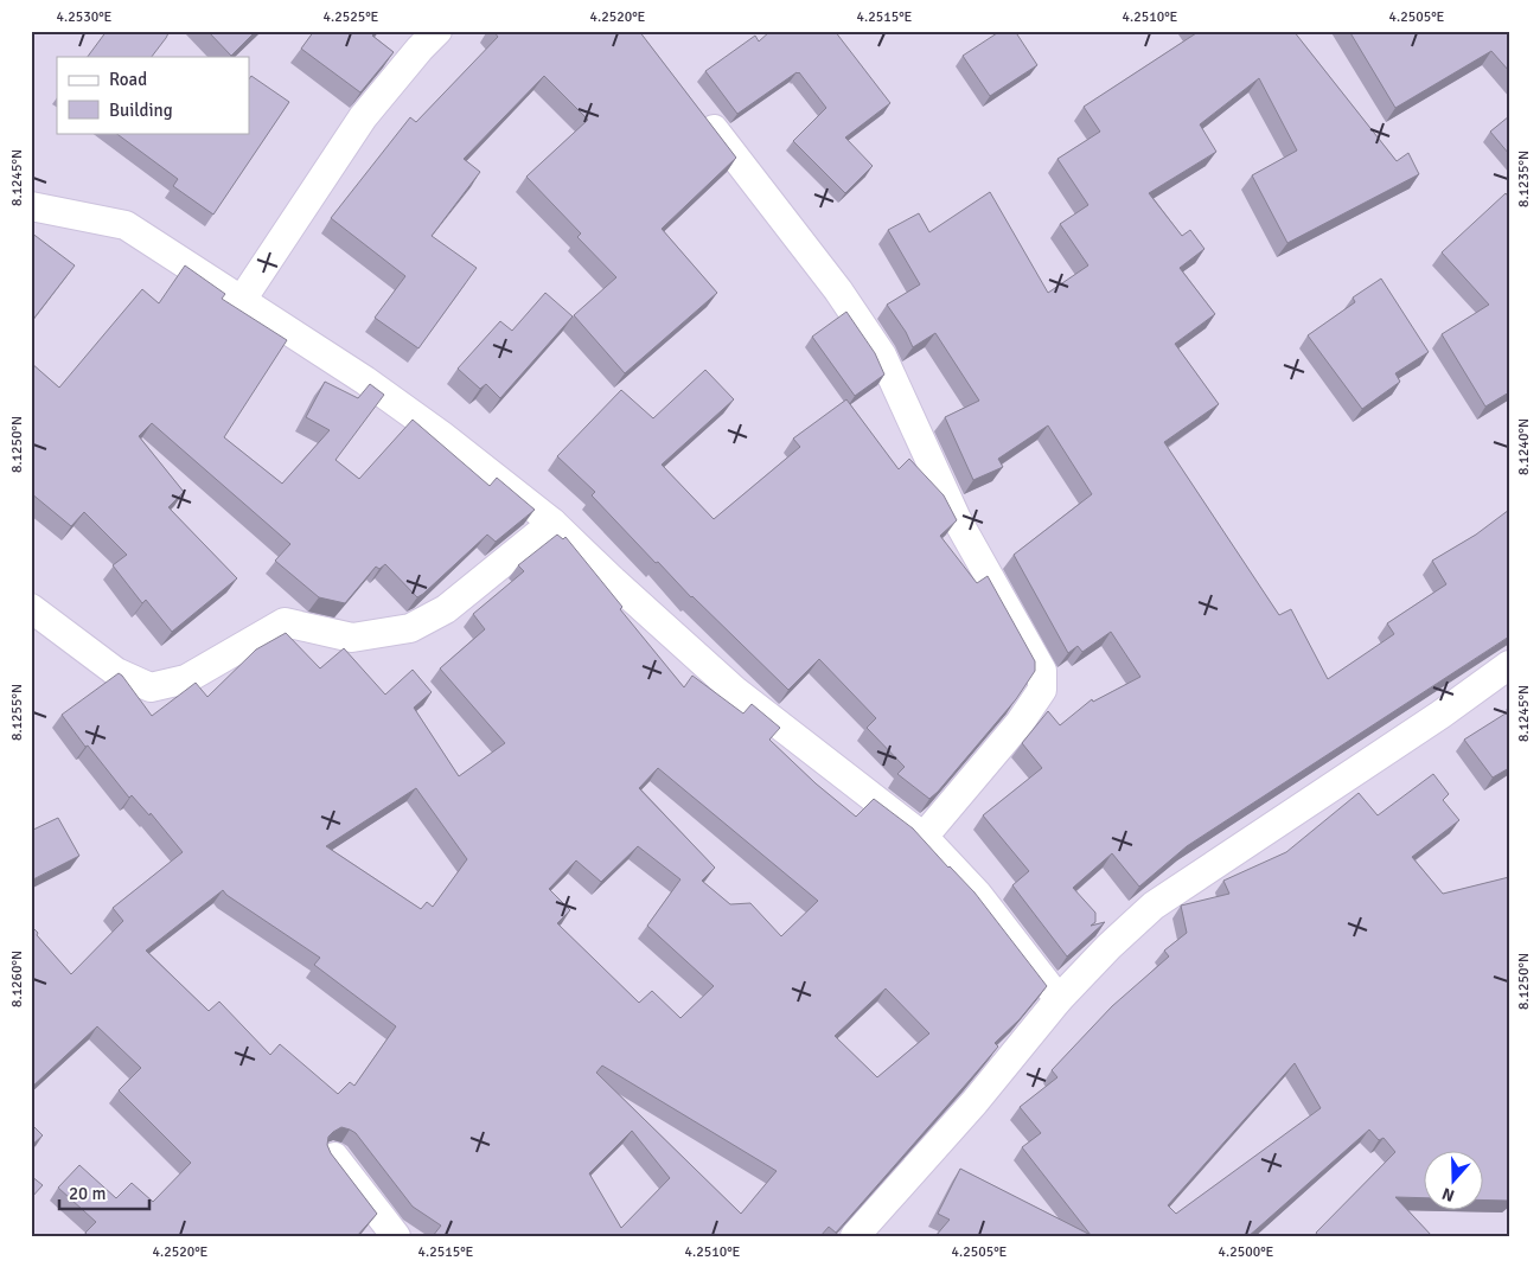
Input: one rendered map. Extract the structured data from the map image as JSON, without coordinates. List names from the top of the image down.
{
  "legend": ["Road", "Building"],
  "scale_bar": "20 m",
  "north": "bottom",
  "coordinates": [
    "4.2530°E",
    "4.2525°E",
    "4.2520°E",
    "4.2515°E",
    "4.2510°E",
    "4.2505°E",
    "8.1245°N",
    "8.1235°N",
    "8.1250°N",
    "8.1240°N",
    "8.1255°N",
    "8.1260°N",
    "4.2500°E"
  ]
}
